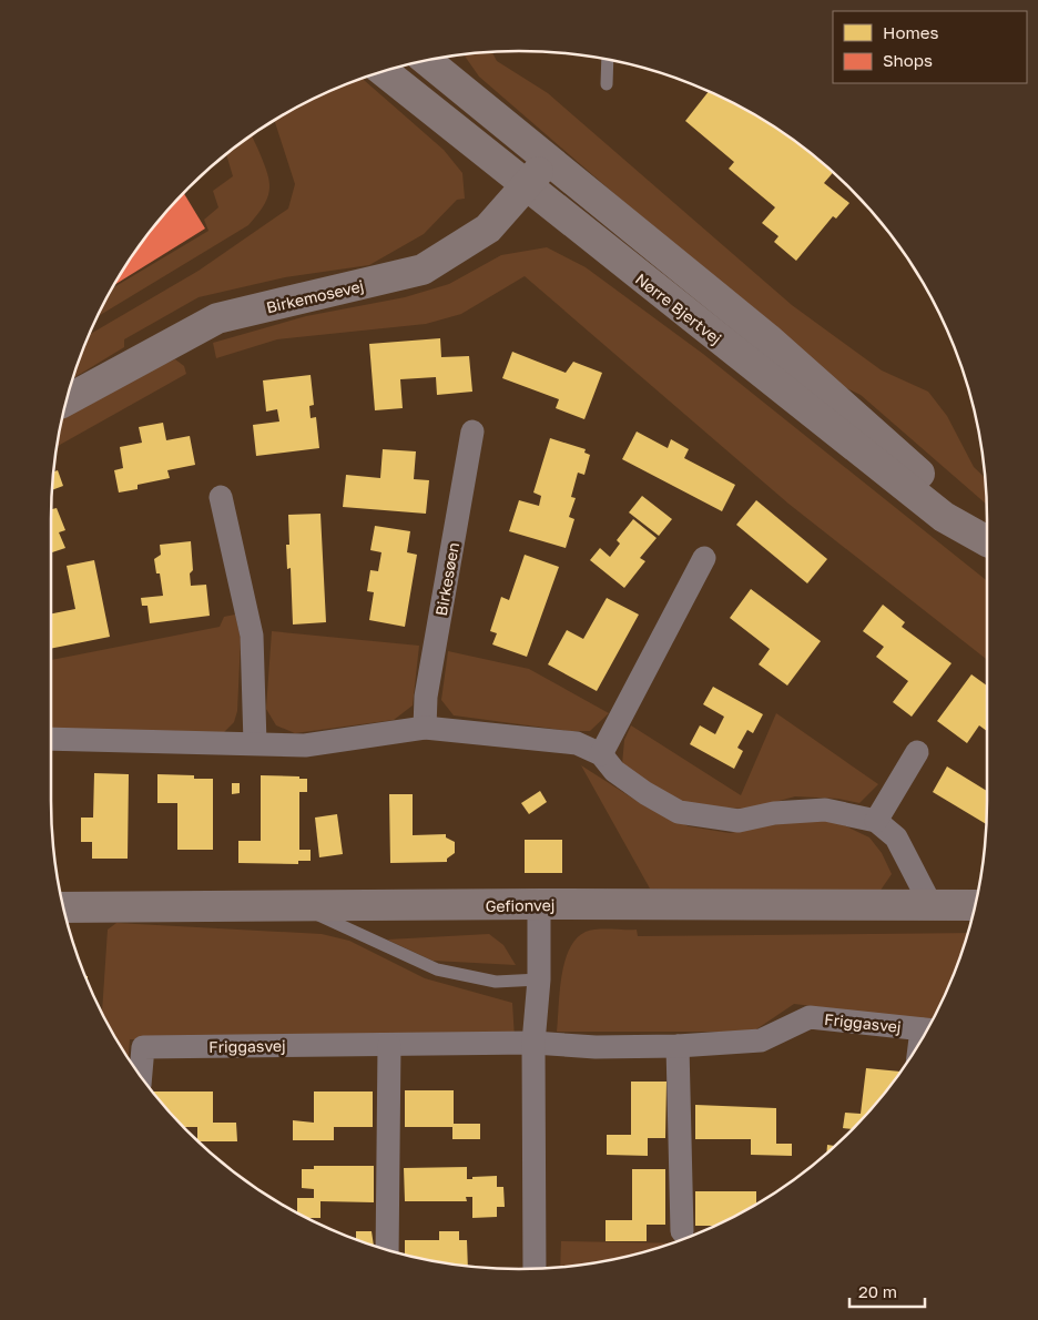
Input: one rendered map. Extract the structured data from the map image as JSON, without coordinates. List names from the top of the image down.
{
  "streets": {
    "main road": ["Birkemosevej", "Nørre Bjertvej", "Gefionvej"],
    "street": ["Birkesøen", "Friggasvej"]
  },
  "crossings": [
    ["Birkemosevej", "Nørre Bjertvej"]
  ],
  "legend": ["Homes", "Shops"],
  "scale_bar": "20 m"
}
